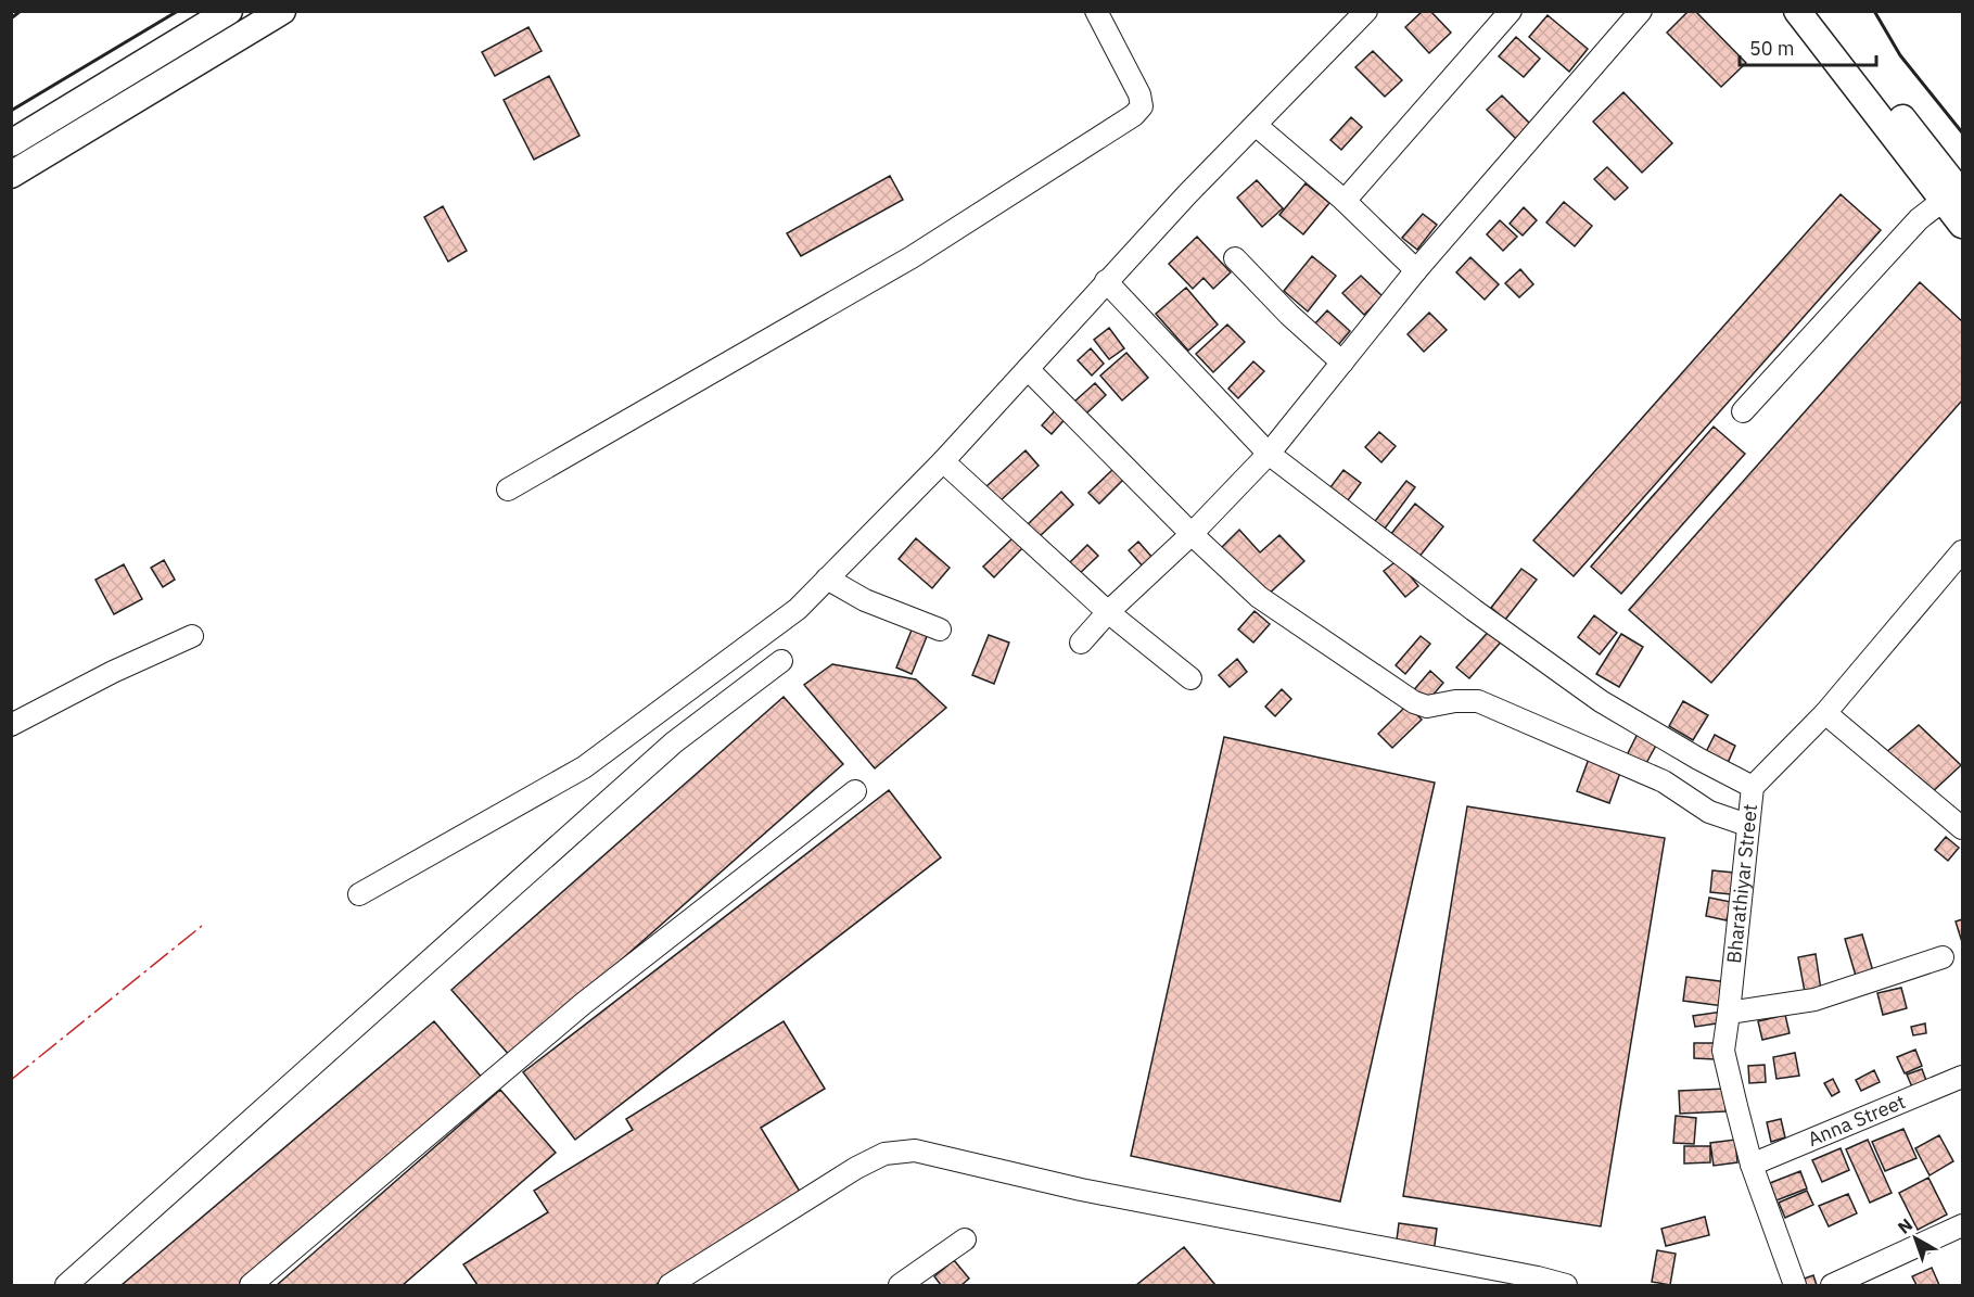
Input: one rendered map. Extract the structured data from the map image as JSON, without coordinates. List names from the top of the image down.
{
  "streets": {
    "street": ["Bharathiyar Street", "Anna Street"]
  },
  "crossings": [
    ["Bharathiyar Street", "Anna Street"]
  ],
  "scale_bar": "50 m",
  "north": "top left"
}
